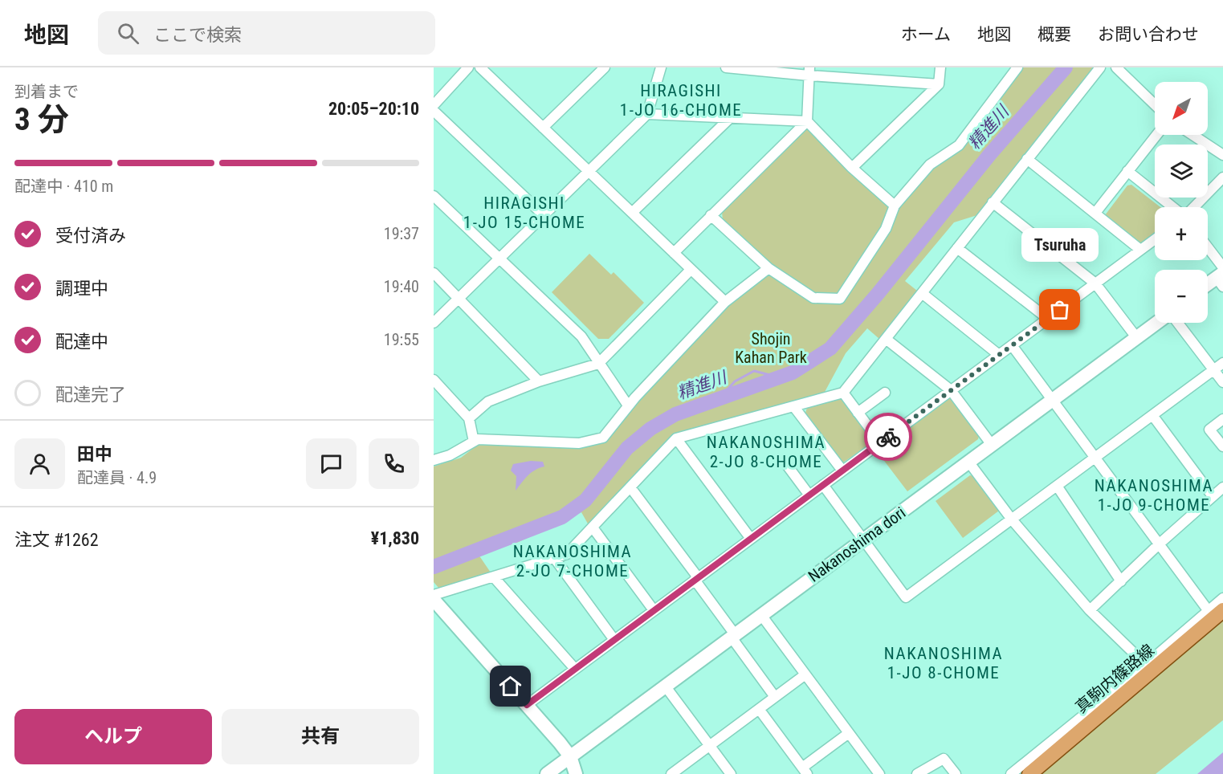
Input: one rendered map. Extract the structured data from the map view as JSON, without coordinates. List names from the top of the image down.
{
  "streets": {
    "main road": ["真駒内篠路線"],
    "street": ["Nakanoshima dori"]
  },
  "districts": [
    "HIRAGISHI 1-JO 16-CHOME",
    "HIRAGISHI 1-JO 15-CHOME",
    "NAKANOSHIMA 2-JO 8-CHOME",
    "NAKANOSHIMA 1-JO 9-CHOME",
    "NAKANOSHIMA 2-JO 7-CHOME",
    "NAKANOSHIMA 1-JO 8-CHOME"
  ],
  "water": ["精進川"],
  "parks": ["Shojin Kahan Park"],
  "places": ["Tsuruha"],
  "north": "bottom left",
  "page": {
    "header": "地図",
    "search": "ここで検索",
    "nav": [
      "ホーム",
      "地図",
      "概要",
      "お問い合わせ"
    ],
    "heading": ["3 分", "到着まで", "20:05–20:10"],
    "panel": [
      "田中",
      "配達員 · 4.9",
      "注文 #1262",
      "¥1,830"
    ],
    "map_buttons": ["+", "−"],
    "bar": "配達中 · 410 m",
    "list": [
      ["受付済み", "19:37"],
      ["調理中", "19:40"],
      ["配達中", "19:55"],
      "配達完了"
    ],
    "bubble": "Tsuruha",
    "buttons": ["ヘルプ", "共有"]
  }
}
